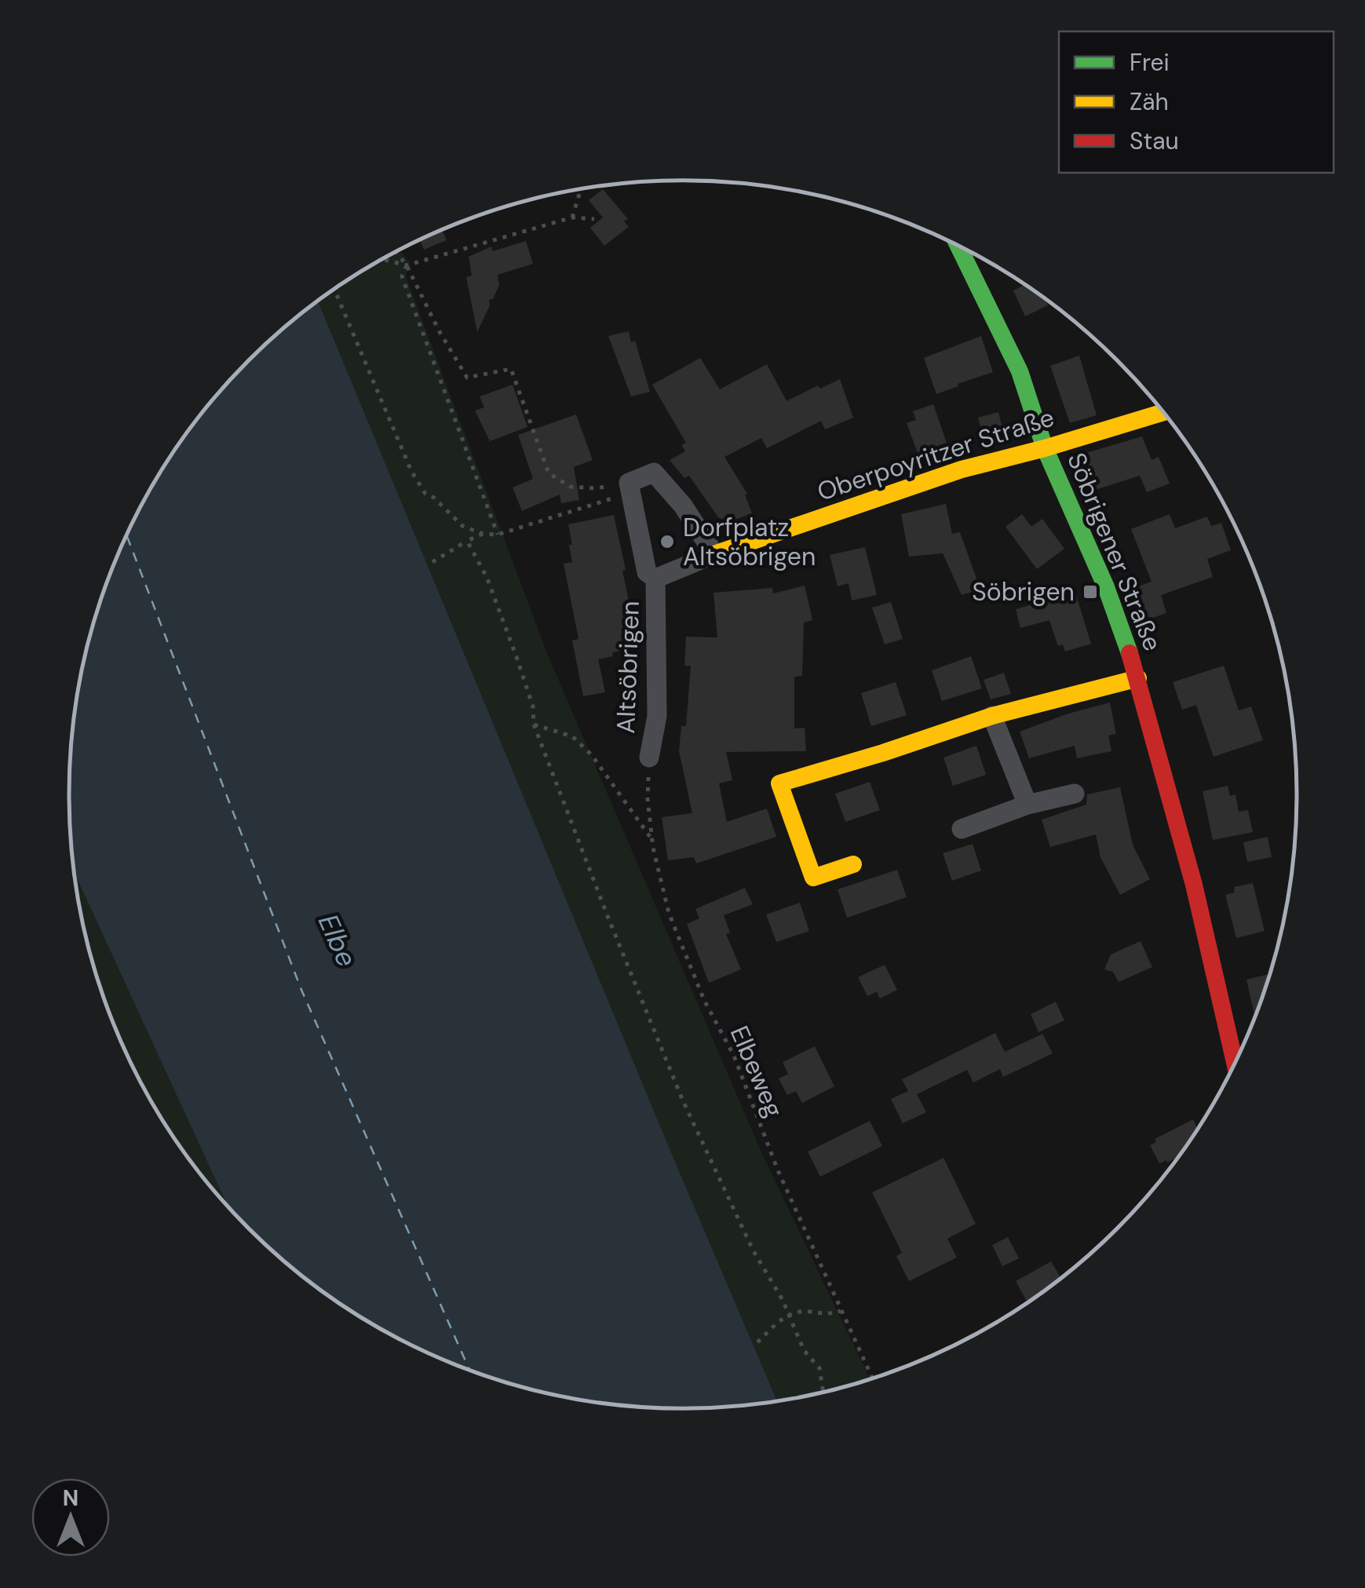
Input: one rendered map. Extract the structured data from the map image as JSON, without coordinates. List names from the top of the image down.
{
  "streets": {
    "street": ["Oberpoyritzer Straße", "Söbrigener Straße", "Altsöbrigen"],
    "path": ["Elbeweg"]
  },
  "crossings": [
    ["Oberpoyritzer Straße", "Söbrigener Straße"],
    ["Oberpoyritzer Straße", "Altsöbrigen"],
    ["Altsöbrigen", "Elbeweg"]
  ],
  "water": ["Elbe"],
  "places": {
    "other": ["Dorfplatz Altsöbrigen"],
    "transit": ["Söbrigen"]
  },
  "legend": ["Frei", "Zäh", "Stau"],
  "north": "top"
}
